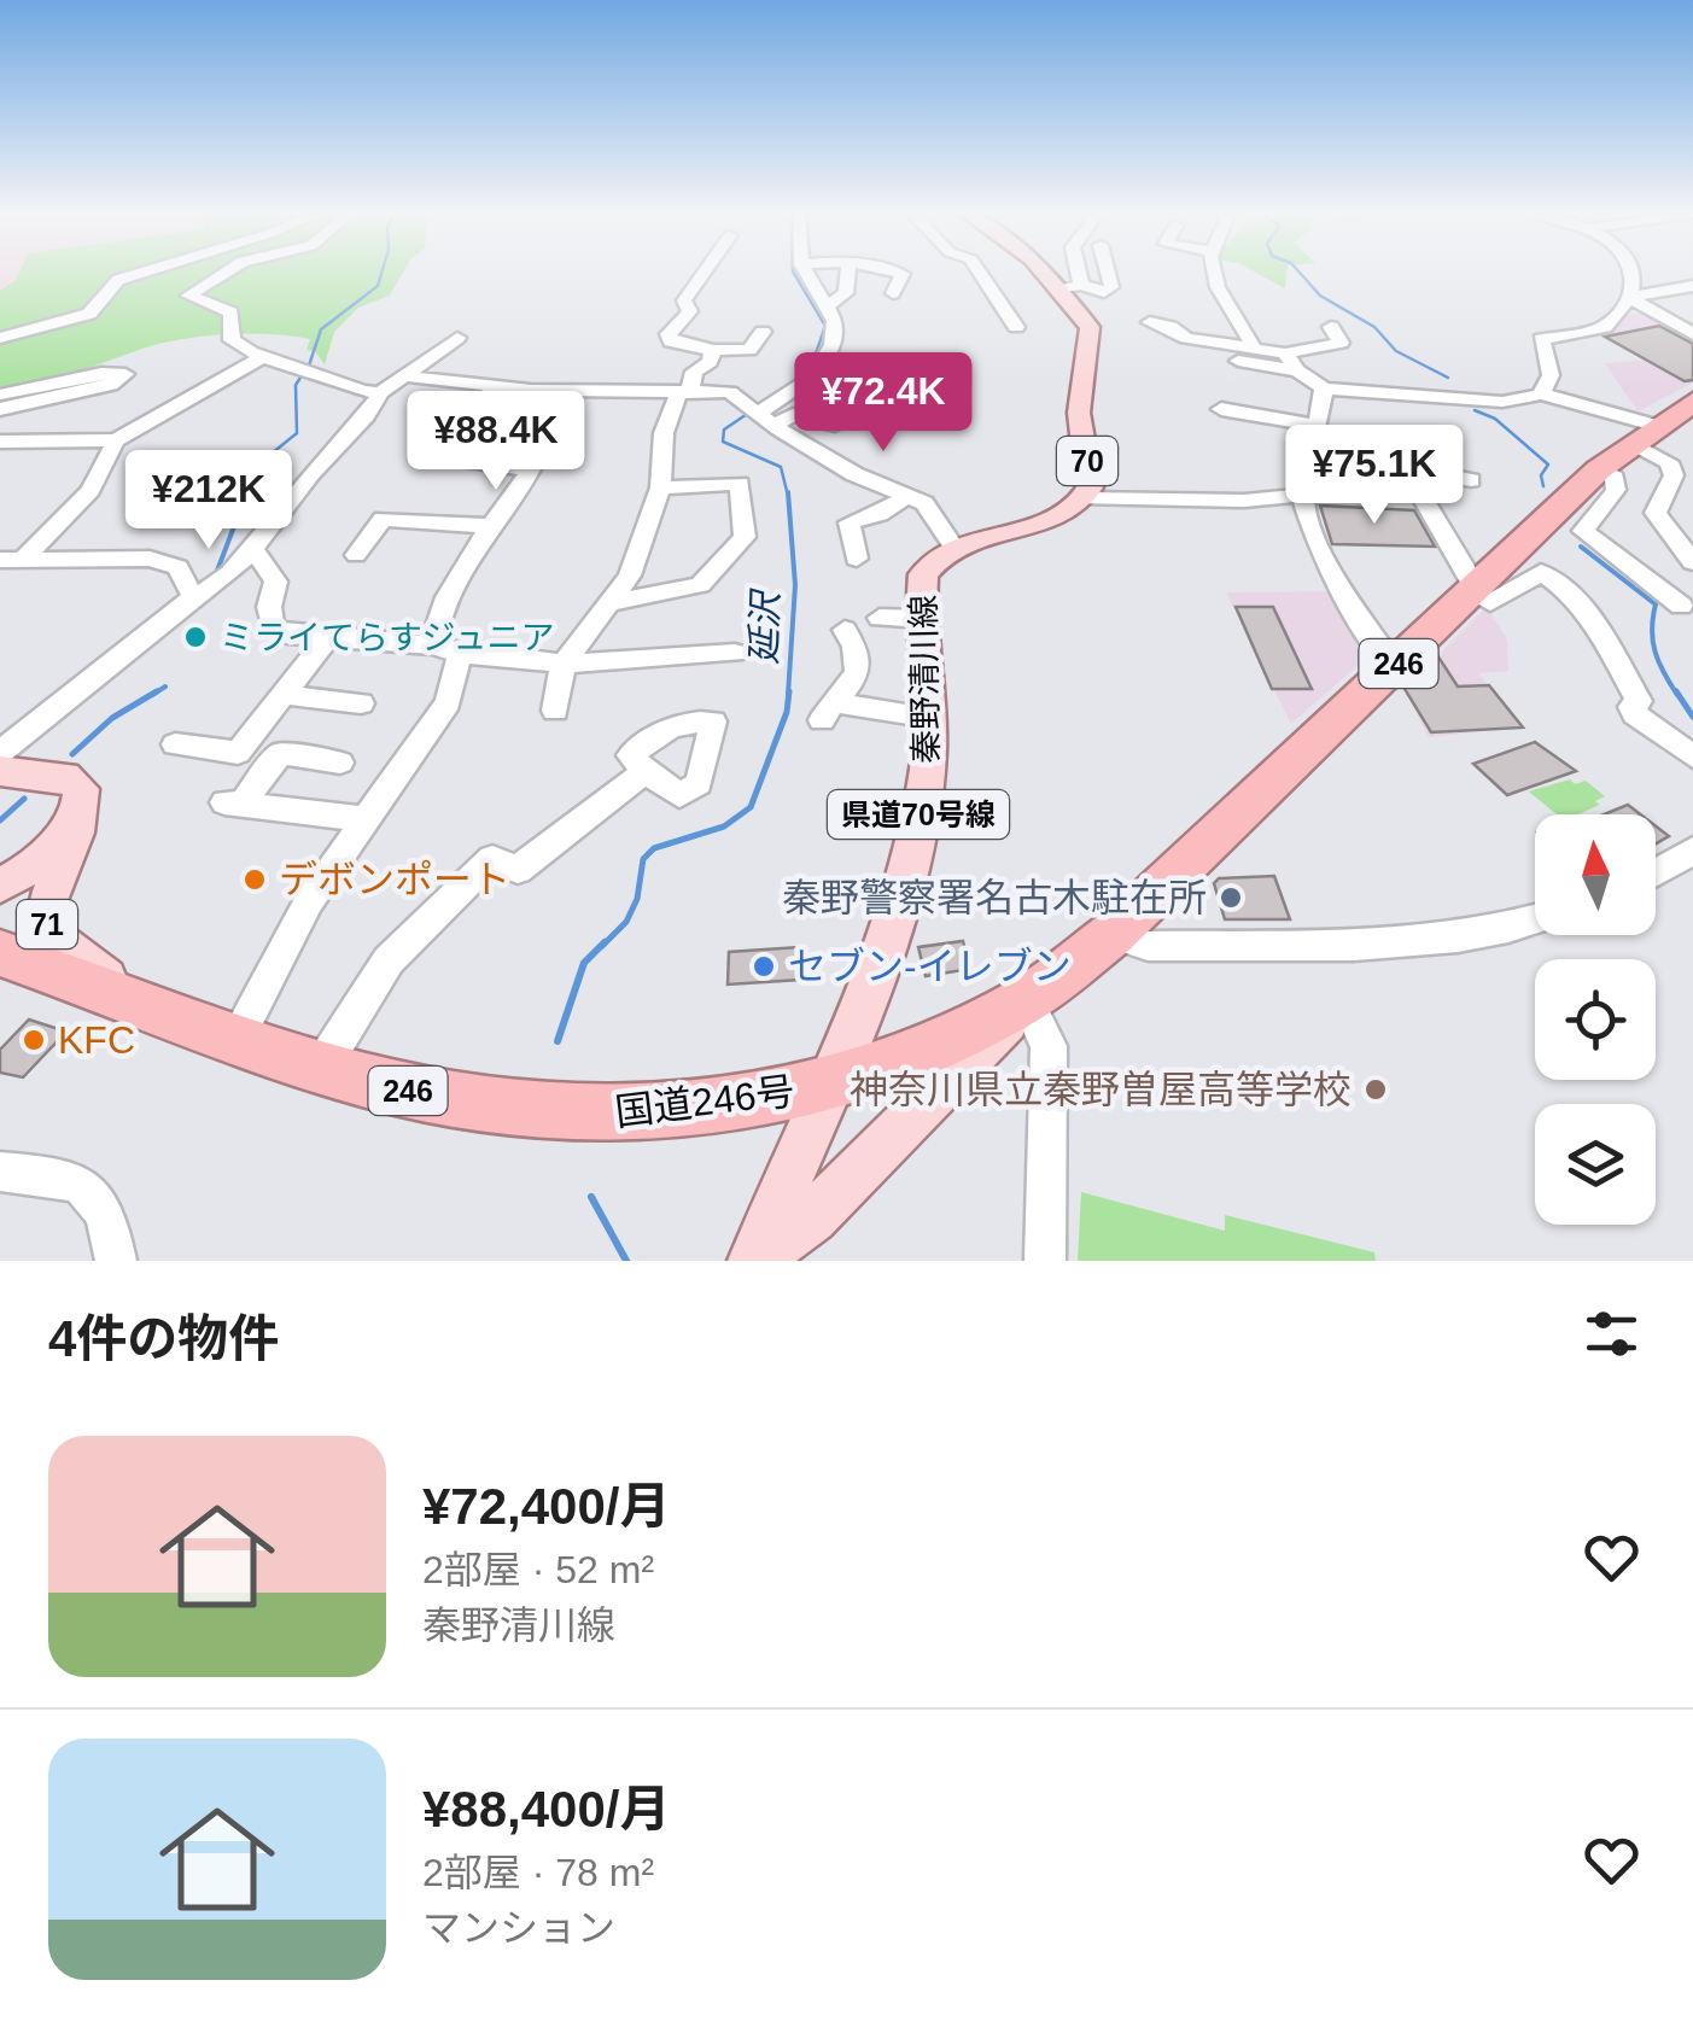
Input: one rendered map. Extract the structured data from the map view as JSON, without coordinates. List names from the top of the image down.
{
  "streets": {
    "highway": ["246", "国道246号"],
    "main road": [
      "70",
      "秦野清川線",
      "県道70号線",
      "71"
    ]
  },
  "crossings": [
    ["70", "秦野清川線"],
    ["秦野清川線", "国道246号"],
    ["71", "国道246号"]
  ],
  "water": ["延沢"],
  "places": [
    "ミライてらすジュニア",
    "デボンポート",
    "秦野警察署名古木駐在所",
    "セブン-イレブン",
    "KFC",
    "神奈川県立秦野曽屋高等学校"
  ],
  "north": "top",
  "page": {
    "price": [
      "¥72.4K",
      "¥88.4K",
      "¥75.1K",
      "¥212K"
    ],
    "heading": "4件の物件",
    "list": [
      {
        "name": "¥72,400/月",
        "note": "2部屋 · 52 m² · 秦野清川線"
      },
      {
        "name": "¥88,400/月",
        "note": "2部屋 · 78 m² · マンション"
      }
    ]
  }
}
